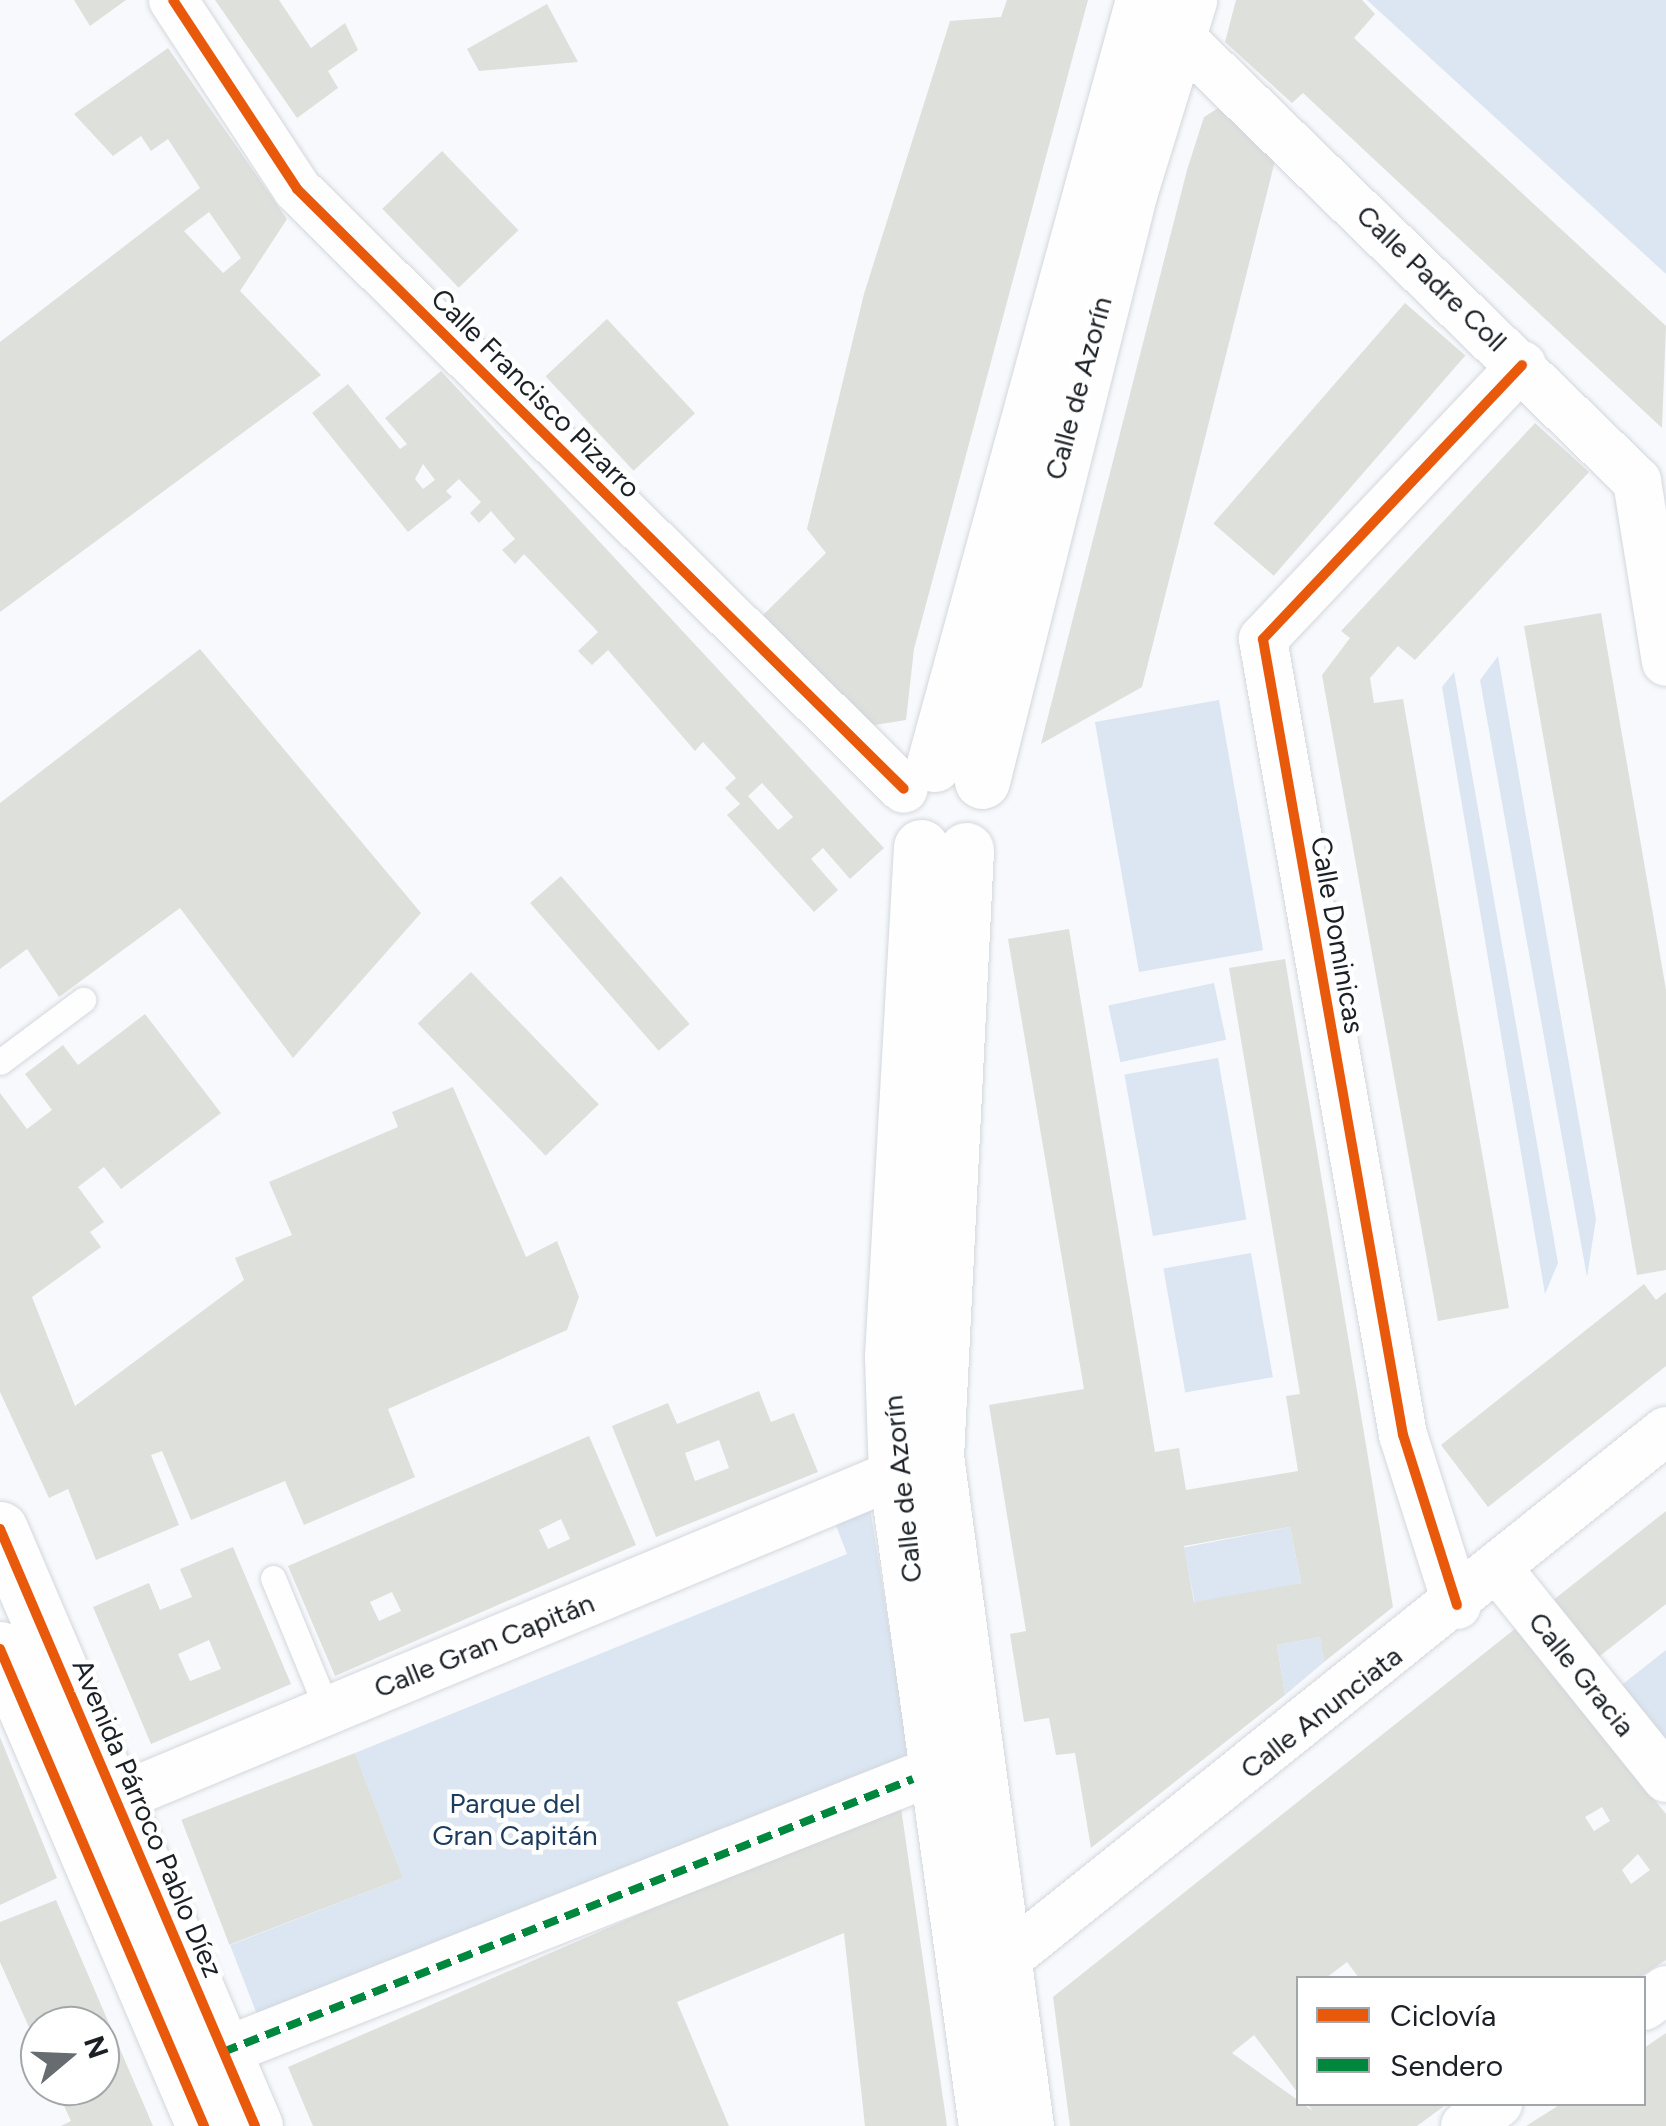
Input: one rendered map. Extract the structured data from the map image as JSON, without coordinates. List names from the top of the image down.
{
  "streets": {
    "main road": ["Calle de Azorín", "Avenida Párroco Pablo Díez"],
    "street": [
      "Calle Padre Coll",
      "Calle Francisco Pizarro",
      "Calle Dominicas",
      "Calle Gran Capitán",
      "Calle Gracia",
      "Calle Anunciata"
    ]
  },
  "crossings": [
    ["Calle Padre Coll", "Calle de Azorín"],
    ["Calle Padre Coll", "Calle Dominicas"],
    ["Calle de Azorín", "Calle Francisco Pizarro"],
    ["Calle de Azorín", "Calle Gran Capitán"],
    ["Calle de Azorín", "Calle Anunciata"],
    ["Calle Dominicas", "Calle Anunciata"],
    ["Calle Gran Capitán", "Avenida Párroco Pablo Díez"],
    ["Calle Gracia", "Calle Anunciata"]
  ],
  "parks": ["Parque del Gran Capitán"],
  "legend": ["Ciclovía", "Sendero"],
  "north": "right"
}
